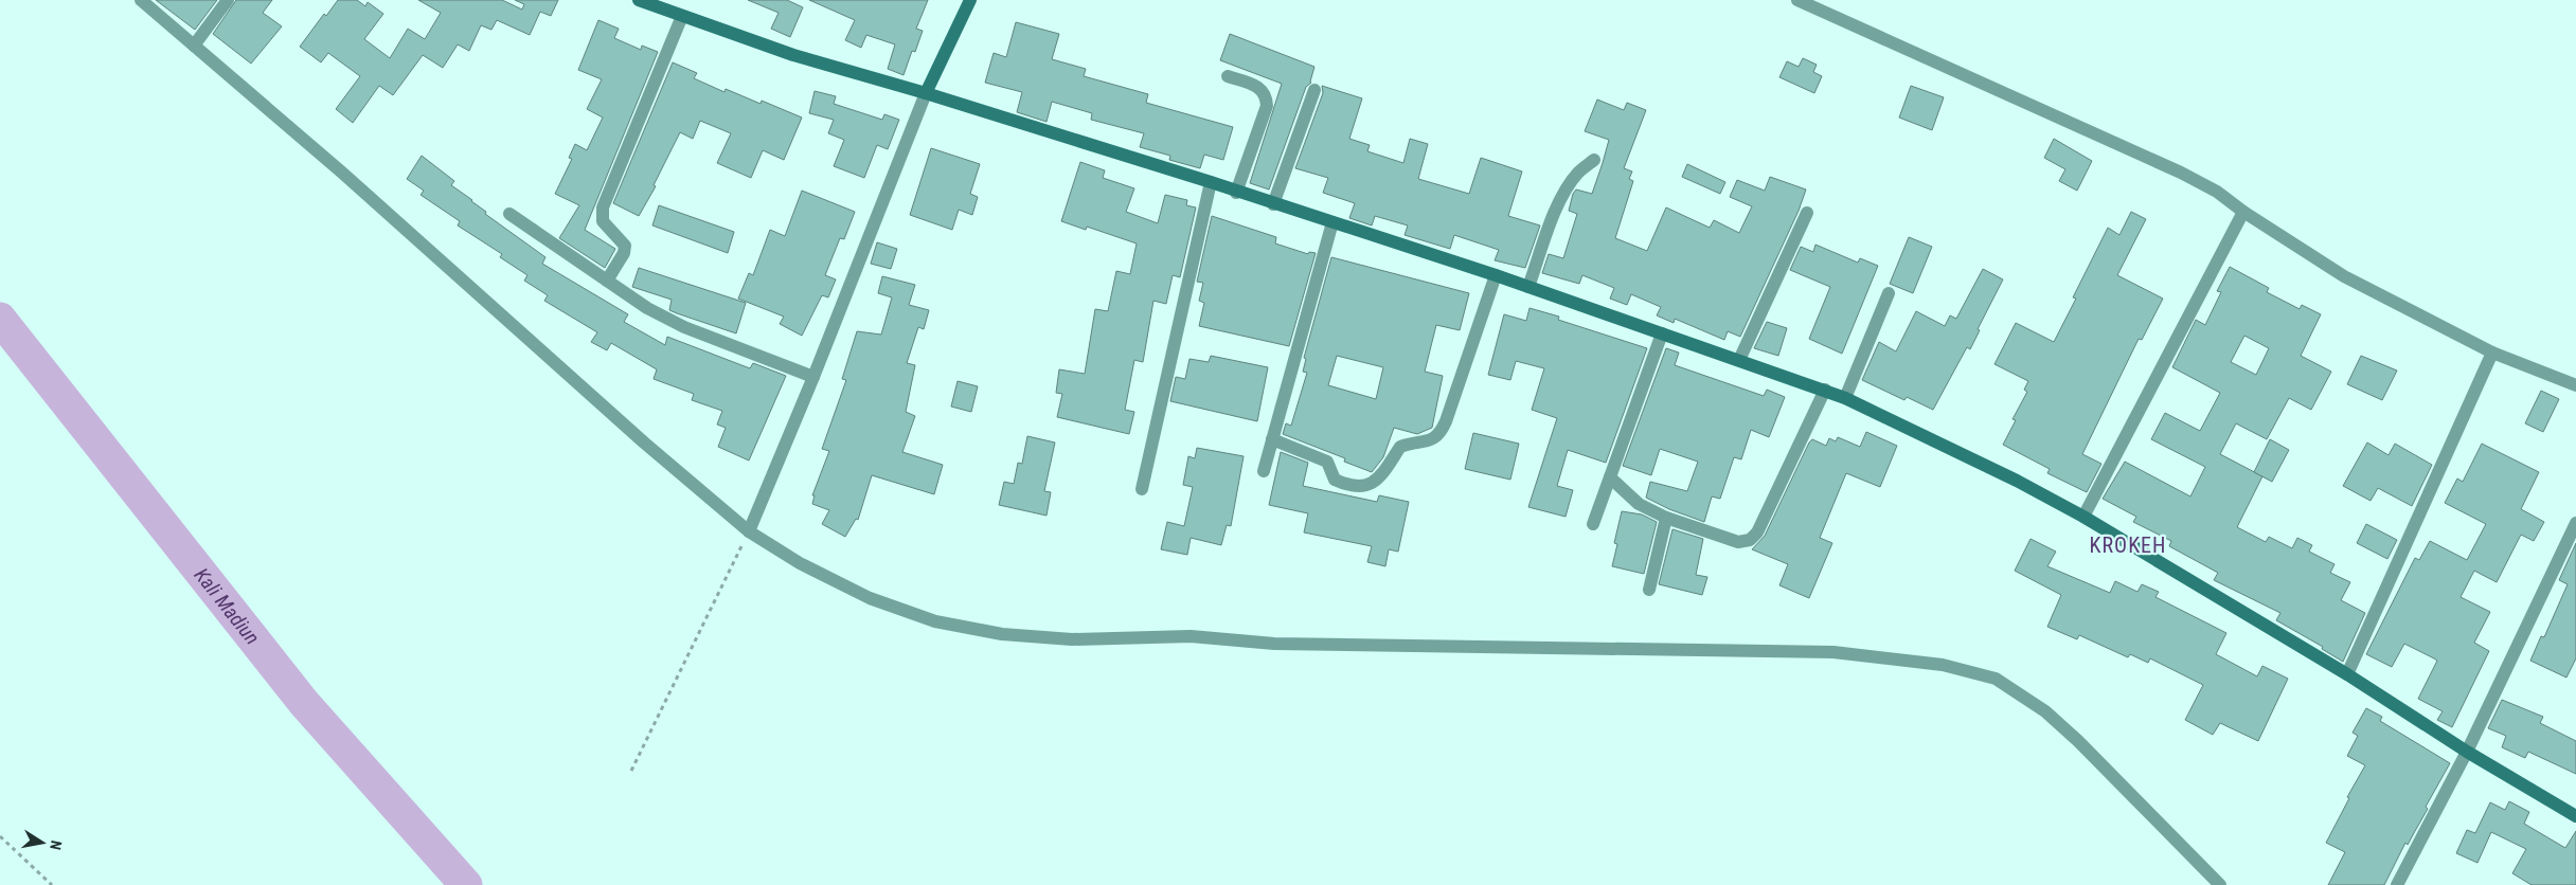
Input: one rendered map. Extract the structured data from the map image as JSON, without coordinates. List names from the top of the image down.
{
  "districts": ["KROKEH"],
  "water": ["Kali Madiun"],
  "north": "right"
}
